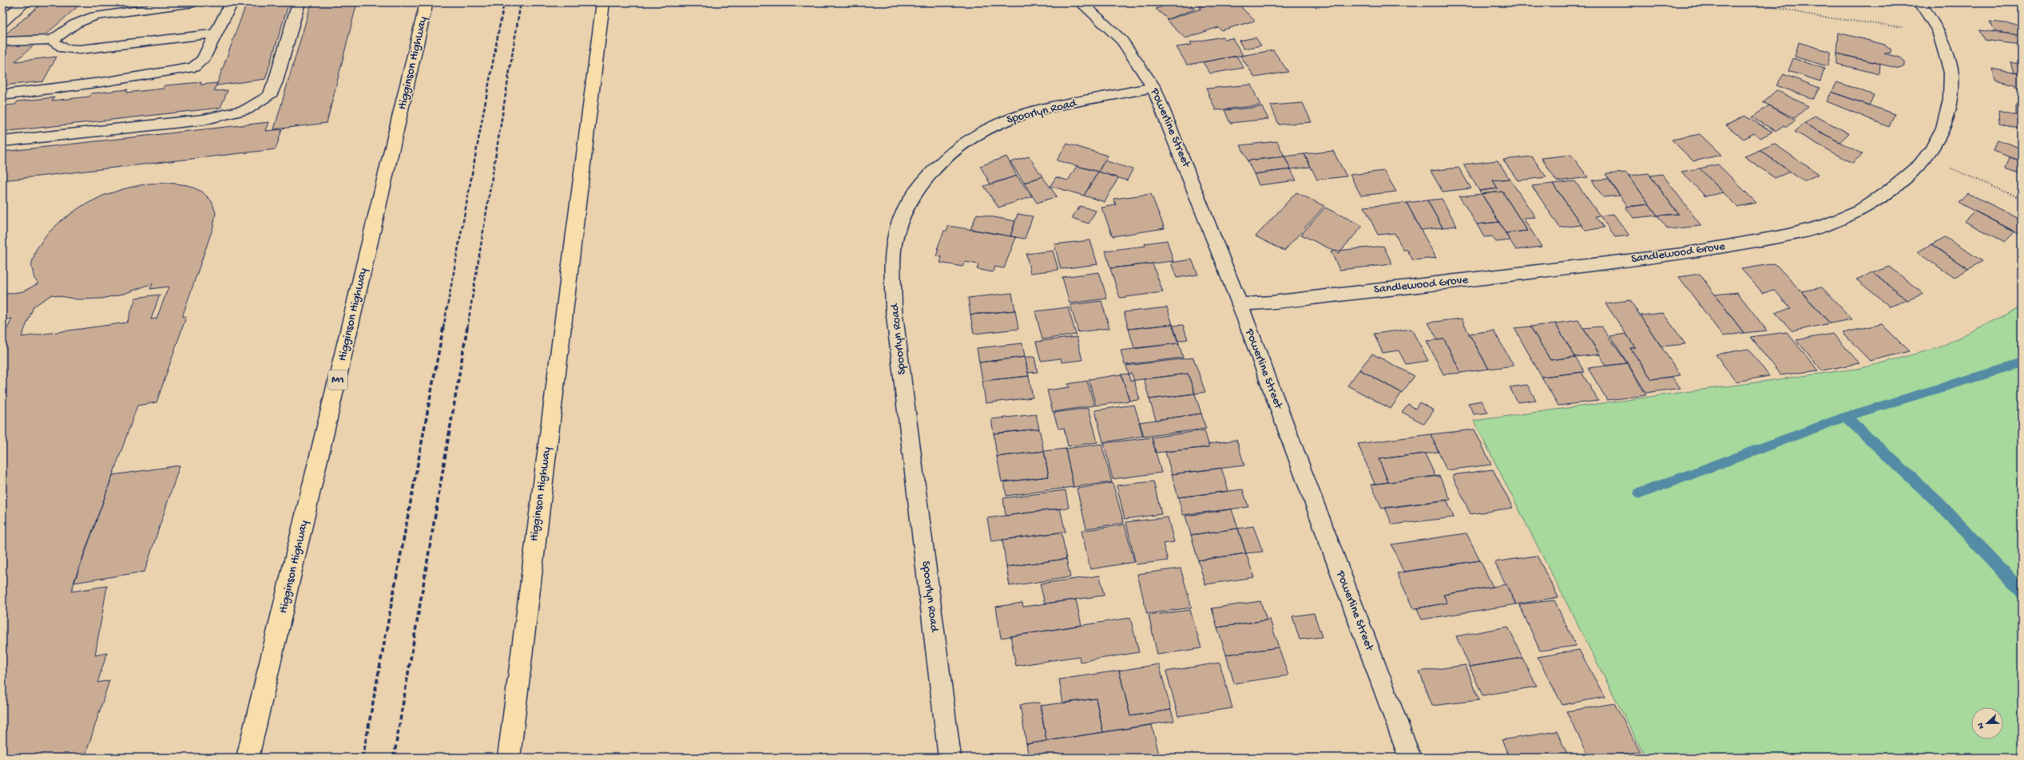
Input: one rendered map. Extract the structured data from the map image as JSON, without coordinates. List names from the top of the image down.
{
  "streets": {
    "highway": ["Higginson Highway", "M1"],
    "street": ["Spoorlyn Road", "Powerline Street", "Sandlewood Grove"]
  },
  "crossings": [
    ["Spoorlyn Road", "Powerline Street"],
    ["Powerline Street", "Sandlewood Grove"]
  ],
  "north": "left"
}
